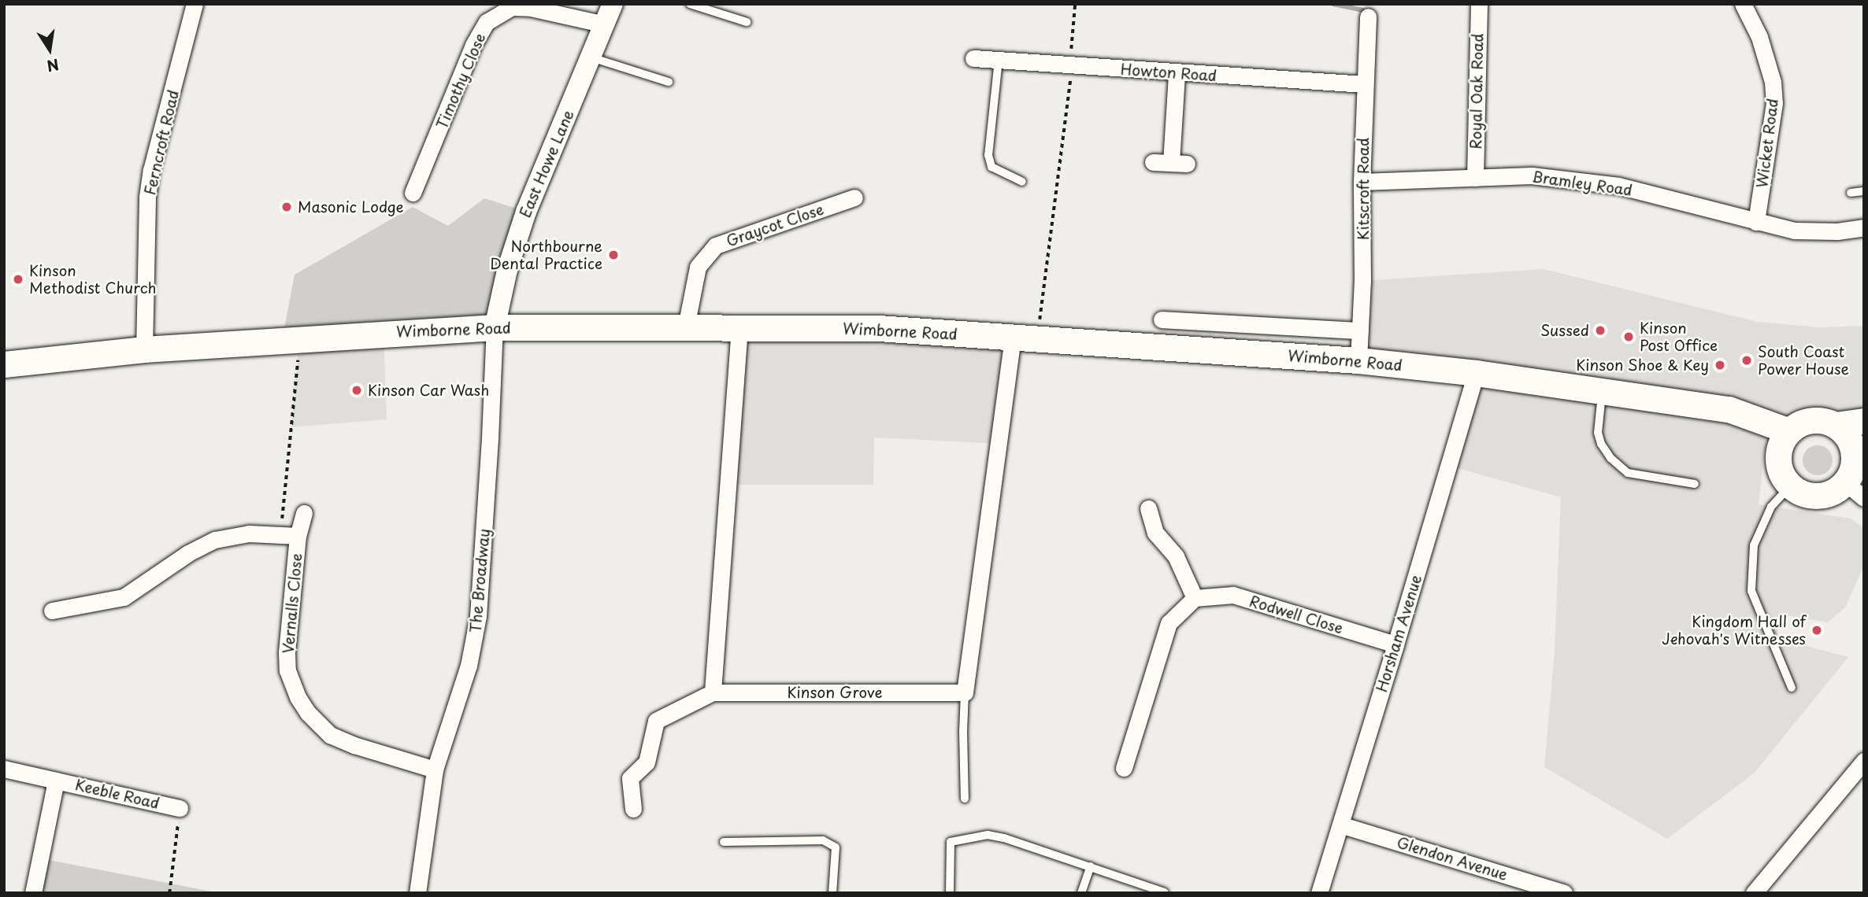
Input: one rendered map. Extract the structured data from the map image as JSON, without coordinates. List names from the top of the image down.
{
  "streets": {
    "main road": ["Wimborne Road"],
    "street": [
      "Howton Road",
      "Timothy Close",
      "Royal Oak Road",
      "Ferncroft Road",
      "Wicket Road",
      "East Howe Lane",
      "Bramley Road",
      "Kitscroft Road",
      "Graycot Close",
      "The Broadway",
      "Vernalls Close",
      "Rodwell Close",
      "Horsham Avenue",
      "Kinson Grove",
      "Keeble Road",
      "Glendon Avenue"
    ]
  },
  "crossings": [
    ["Howton Road", "Kitscroft Road"],
    ["Timothy Close", "East Howe Lane"],
    ["Royal Oak Road", "Bramley Road"],
    ["Ferncroft Road", "Wimborne Road"],
    ["Wicket Road", "Bramley Road"],
    ["East Howe Lane", "Wimborne Road"],
    ["East Howe Lane", "The Broadway"],
    ["Bramley Road", "Kitscroft Road"],
    ["Kitscroft Road", "Wimborne Road"],
    ["Graycot Close", "Wimborne Road"],
    ["Wimborne Road", "The Broadway"],
    ["Wimborne Road", "Horsham Avenue"],
    ["The Broadway", "Vernalls Close"],
    ["Rodwell Close", "Horsham Avenue"],
    ["Horsham Avenue", "Glendon Avenue"]
  ],
  "places": [
    "Masonic Lodge",
    "Northbourne Dental Practice",
    "Kinson Methodist Church",
    "Sussed",
    "Kinson Post Office",
    "South Coast Power House",
    "Kinson Shoe & Key",
    "Kinson Car Wash",
    "Kingdom Hall of Jehovah's Witnesses"
  ],
  "north": "bottom"
}
